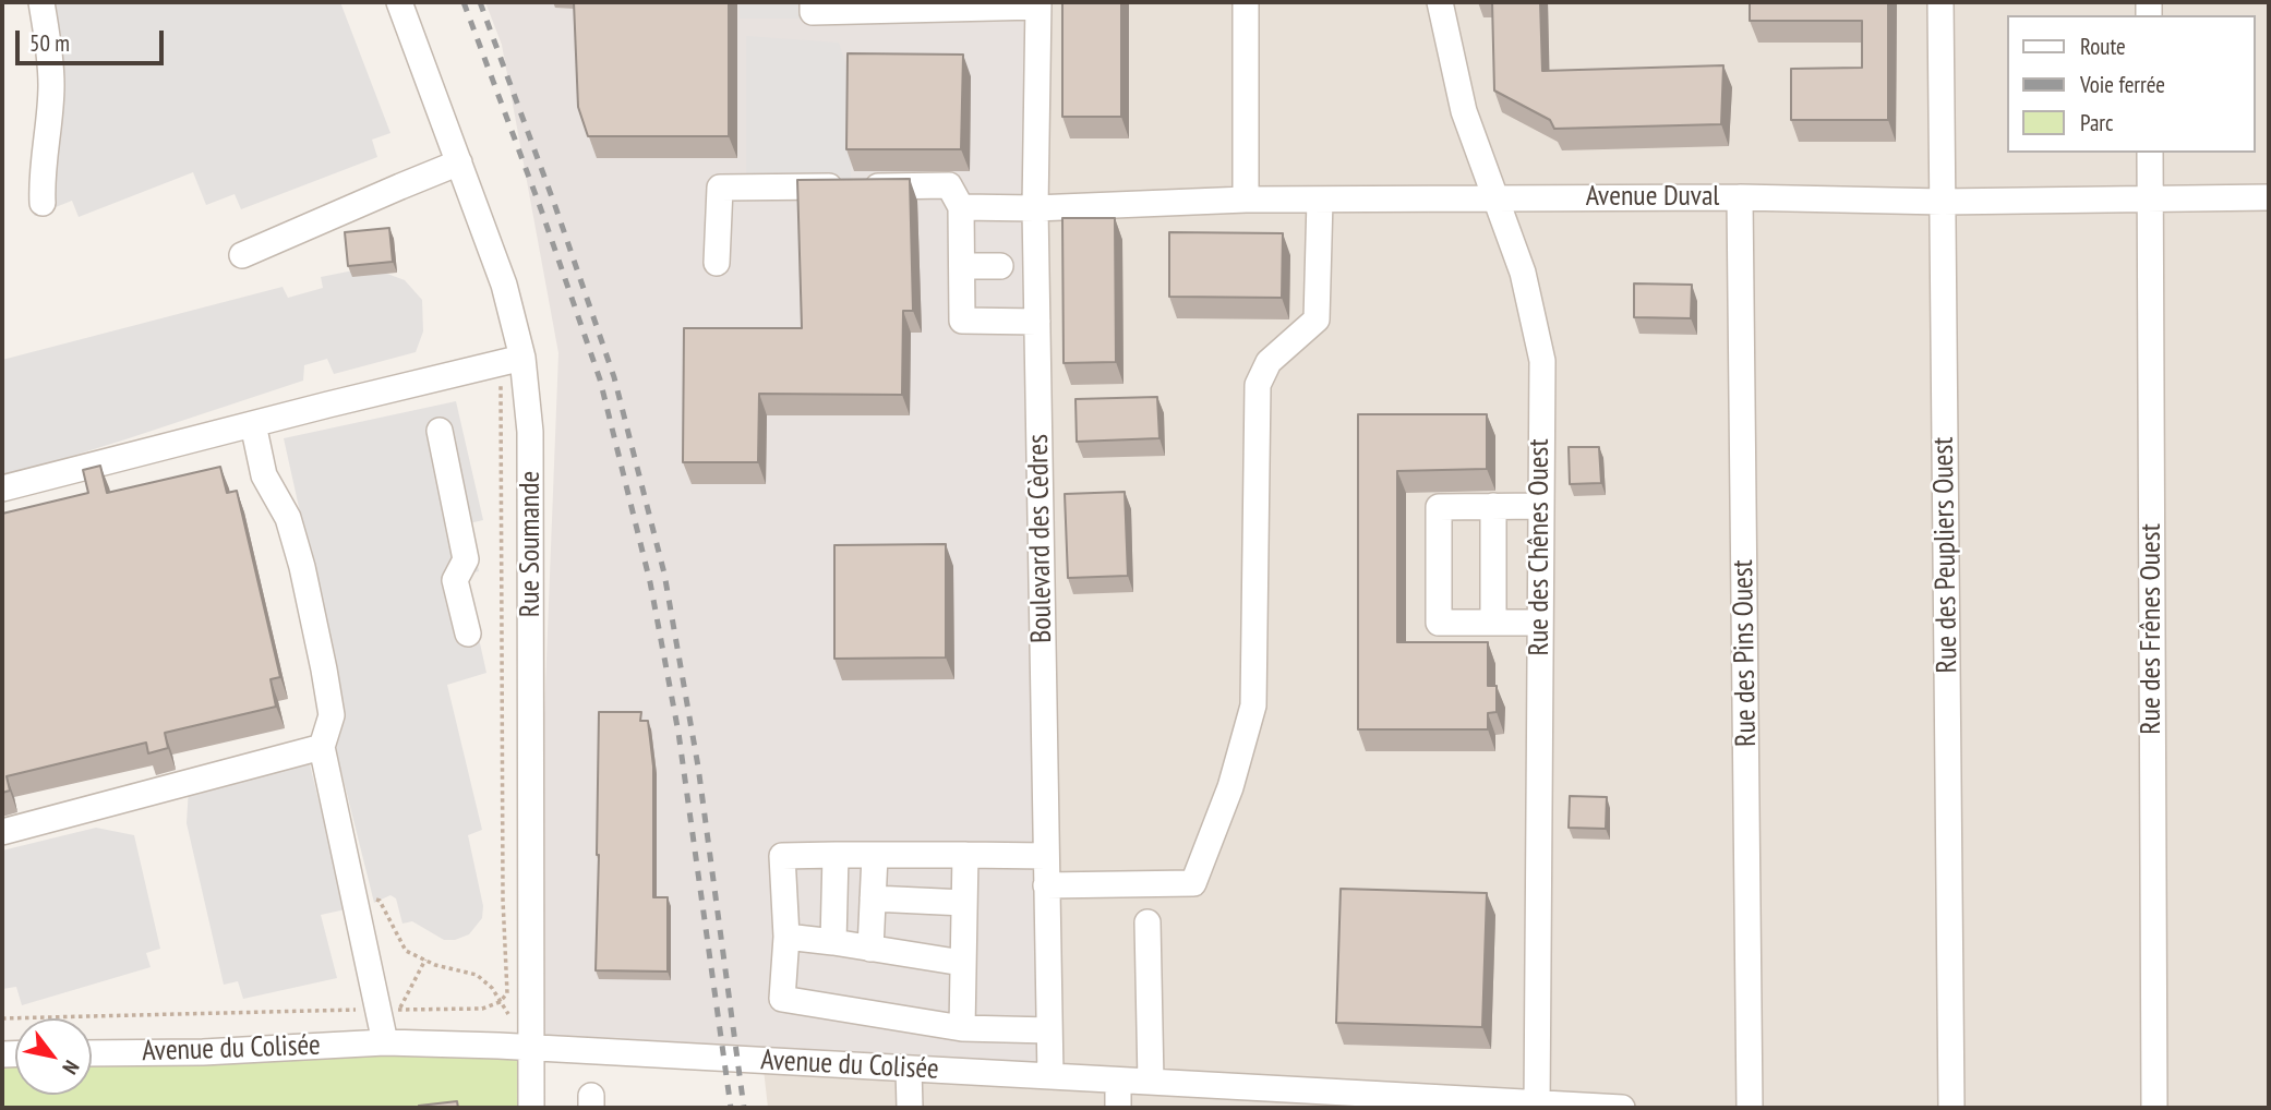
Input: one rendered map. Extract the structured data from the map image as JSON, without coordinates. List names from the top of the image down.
{
  "streets": {
    "street": [
      "Avenue Duval",
      "Boulevard des Cèdres",
      "Rue Soumande",
      "Rue des Chênes Ouest",
      "Rue des Peupliers Ouest",
      "Rue des Frênes Ouest",
      "Rue des Pins Ouest",
      "Avenue du Colisée"
    ]
  },
  "crossings": [
    ["Avenue Duval", "Boulevard des Cèdres"],
    ["Avenue Duval", "Rue des Chênes Ouest"],
    ["Avenue Duval", "Rue des Peupliers Ouest"],
    ["Avenue Duval", "Rue des Frênes Ouest"],
    ["Avenue Duval", "Rue des Pins Ouest"],
    ["Boulevard des Cèdres", "Avenue du Colisée"],
    ["Rue Soumande", "Avenue du Colisée"],
    ["Rue des Chênes Ouest", "Avenue du Colisée"]
  ],
  "legend": ["Route", "Voie ferrée", "Parc"],
  "scale_bar": "50 m",
  "north": "bottom right"
}
